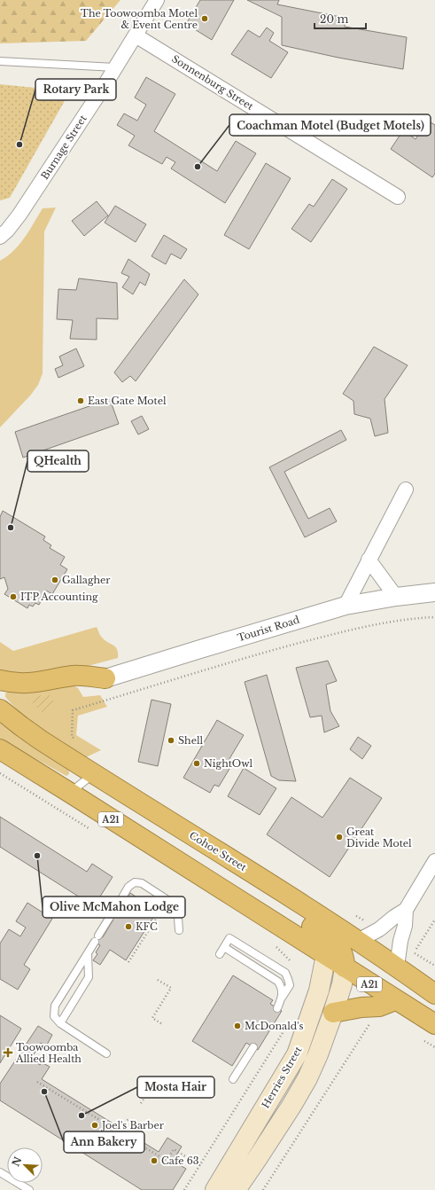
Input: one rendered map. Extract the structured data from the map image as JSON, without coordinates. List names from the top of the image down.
{
  "streets": {
    "highway": ["A21", "Cohoe Street"],
    "main road": ["Herries Street"],
    "street": ["Sonnenburg Street", "Burnage Street", "Tourist Road"]
  },
  "crossings": [
    ["Sonnenburg Street", "Burnage Street"],
    ["A21", "Herries Street"]
  ],
  "places": {
    "other": [
      "The Toowoomba Motel & Event Centre",
      "Rotary Park",
      "Coachman Motel (Budget Motels)",
      "East Gate Motel",
      "QHealth",
      "Gallagher",
      "ITP Accounting",
      "Shell",
      "NightOwl",
      "Great Divide Motel",
      "Olive McMahon Lodge",
      "KFC",
      "McDonald's",
      "Ann Bakery",
      "Mosta Hair",
      "Joel's Barber",
      "Cafe 63"
    ],
    "health": ["Toowoomba Allied Health"]
  },
  "scale_bar": "20 m",
  "north": "top left"
}
